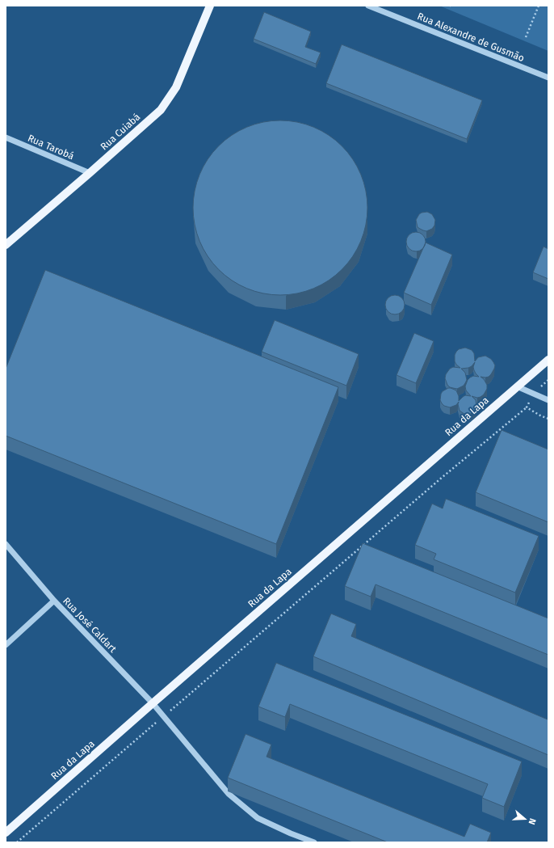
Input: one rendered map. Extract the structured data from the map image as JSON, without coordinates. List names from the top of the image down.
{
  "streets": {
    "main road": ["Rua Cuiabá", "Rua da Lapa"],
    "street": ["Rua Alexandre de Gusmão", "Rua Tarobá", "Rua José Caldart"]
  },
  "crossings": [
    ["Rua Cuiabá", "Rua Tarobá"],
    ["Rua da Lapa", "Rua José Caldart"]
  ],
  "north": "right"
}
